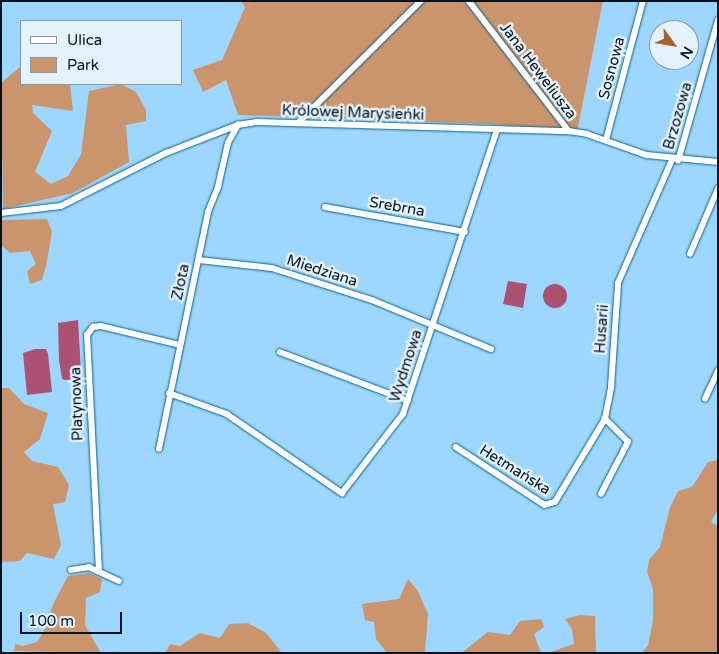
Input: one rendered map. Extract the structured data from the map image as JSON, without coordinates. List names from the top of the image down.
{
  "streets": {
    "street": [
      "Sosnowa",
      "Jana Heweliusza",
      "Królowej Marysieńki",
      "Brzozowa",
      "Srebrna",
      "Miedziana",
      "Złota",
      "Husarii",
      "Wydmowa",
      "Platynowa",
      "Hetmańska"
    ]
  },
  "crossings": [
    ["Sosnowa", "Królowej Marysieńki"],
    ["Jana Heweliusza", "Królowej Marysieńki"],
    ["Królowej Marysieńki", "Brzozowa"],
    ["Królowej Marysieńki", "Złota"],
    ["Królowej Marysieńki", "Husarii"],
    ["Królowej Marysieńki", "Wydmowa"],
    ["Brzozowa", "Husarii"],
    ["Srebrna", "Wydmowa"],
    ["Miedziana", "Złota"],
    ["Miedziana", "Wydmowa"],
    ["Złota", "Wydmowa"],
    ["Złota", "Platynowa"],
    ["Husarii", "Hetmańska"]
  ],
  "legend": ["Ulica", "Park"],
  "scale_bar": "100 m",
  "north": "bottom right"
}
